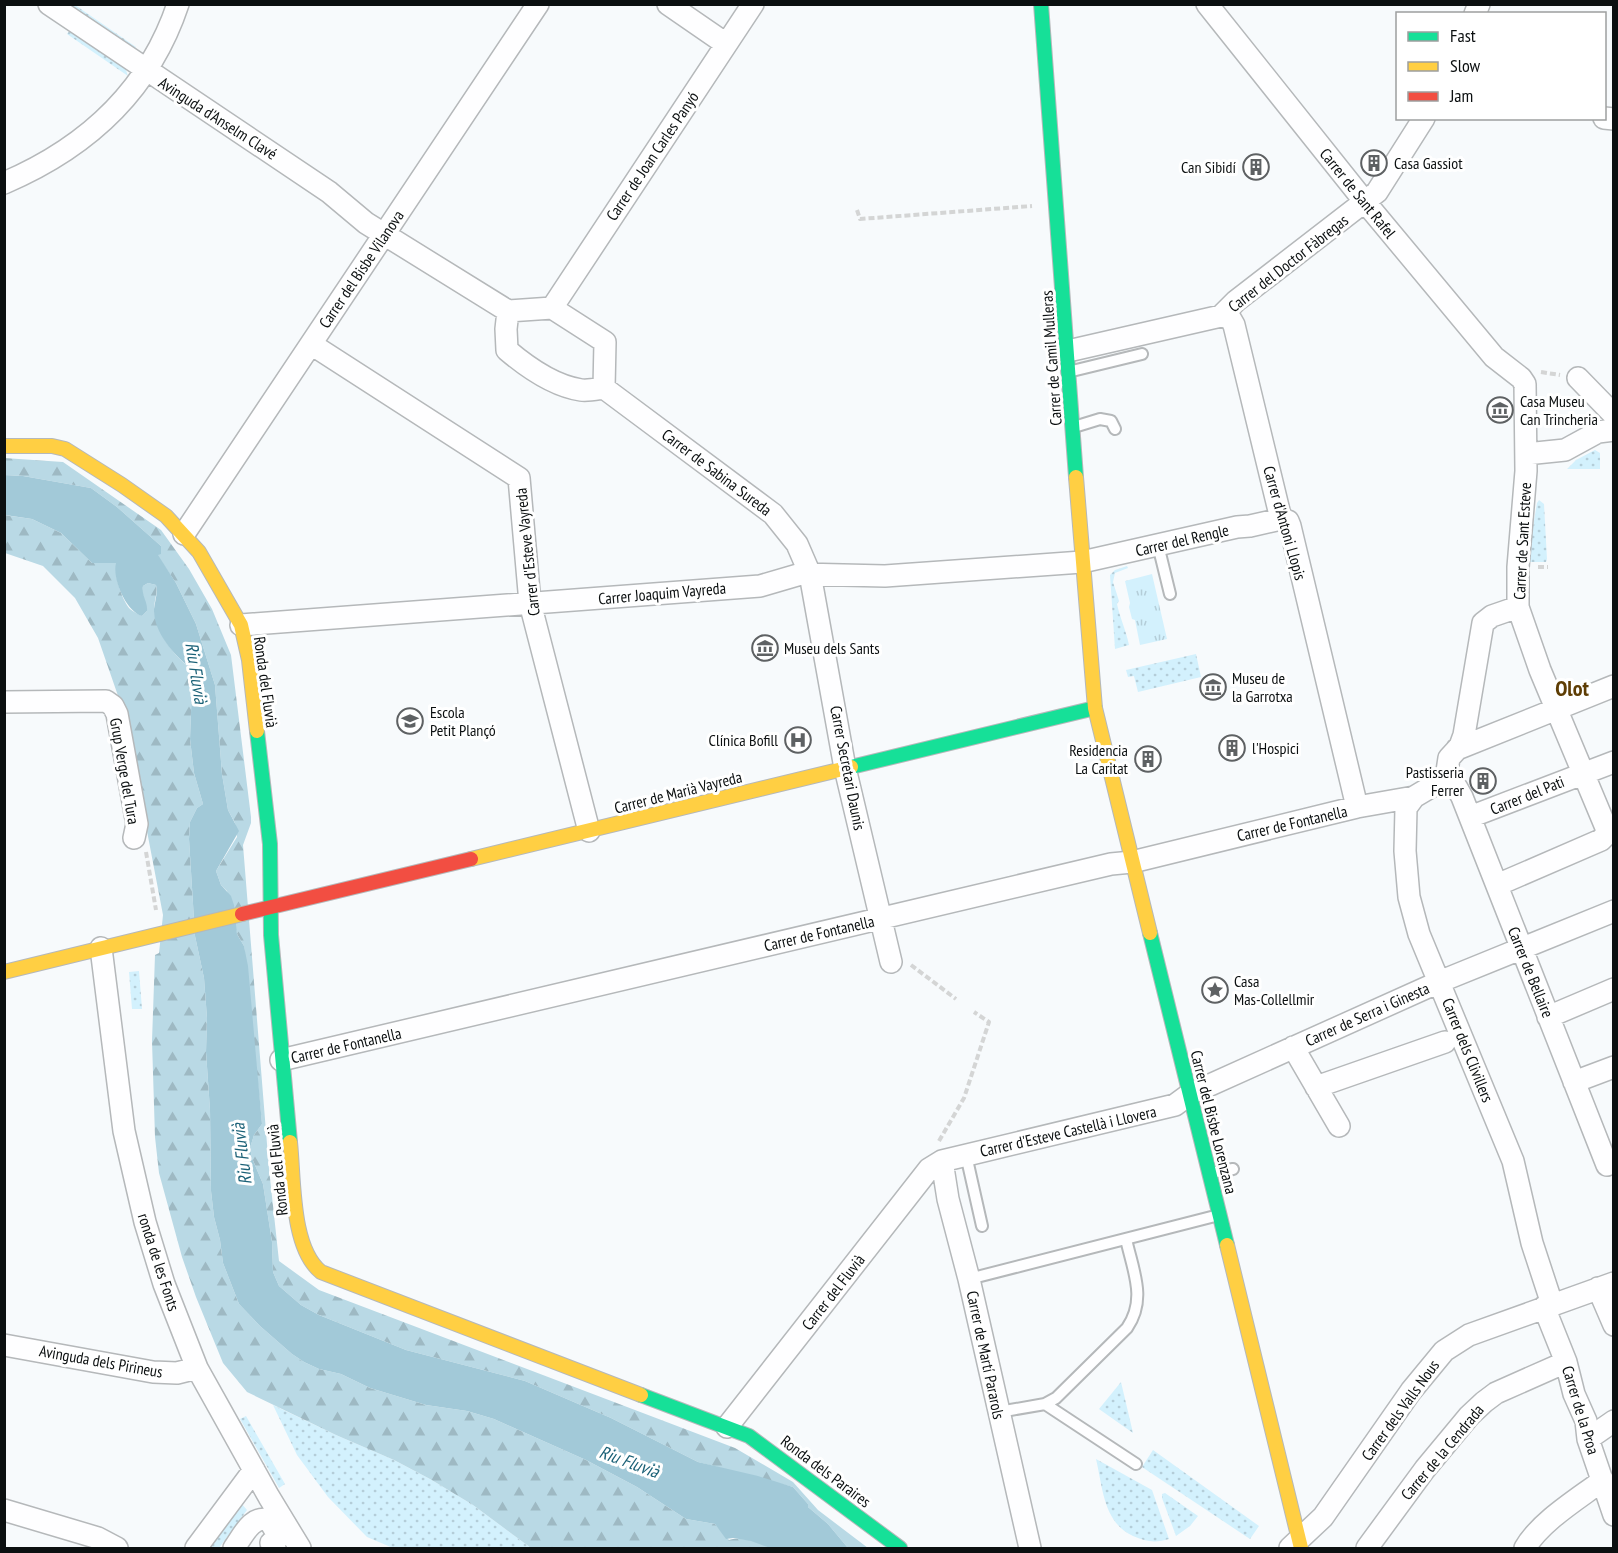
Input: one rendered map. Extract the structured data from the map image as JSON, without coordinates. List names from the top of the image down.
{
  "streets": {
    "main road": [
      "Carrer de Camil Mulleras",
      "Ronda del Fluvià",
      "Carrer de Marià Vayreda",
      "Carrer del Bisbe Lorenzana",
      "Ronda dels Paraires"
    ],
    "street": [
      "Avinguda d'Anselm Clavé",
      "Carrer de Joan Carles Panyó",
      "Carrer de Sant Rafel",
      "Carrer del Doctor Fàbregas",
      "Carrer del Bisbe Vilanova",
      "Carrer de Sabina Sureda",
      "Carrer d'Antoni Llopis",
      "Carrer del Rengle",
      "Carrer de Sant Esteve",
      "Carrer d'Esteve Vayreda",
      "Carrer Joaquim Vayreda",
      "Carrer Secretari Daunis",
      "Grup Verge del Tura",
      "Carrer del Pati",
      "Carrer de Fontanella",
      "Carrer de Bellaire",
      "Carrer de Serra i Ginesta",
      "Carrer dels Clivillers",
      "Carrer d'Esteve Castellà i Llovera",
      "ronda de les Fonts",
      "Carrer del Fluvià",
      "Carrer de Martí Pararols",
      "Avinguda dels Pirineus",
      "Carrer dels Valls Nous",
      "Carrer de la Proa",
      "Carrer de la Cendrada"
    ]
  },
  "crossings": [
    ["Avinguda d'Anselm Clavé", "Carrer del Bisbe Vilanova"],
    ["Carrer de Sant Rafel", "Carrer del Doctor Fàbregas"],
    ["Carrer de Sant Rafel", "Carrer de Sant Esteve"],
    ["Carrer del Doctor Fàbregas", "Carrer de Camil Mulleras"],
    ["Carrer del Doctor Fàbregas", "Carrer d'Antoni Llopis"],
    ["Carrer del Bisbe Vilanova", "Carrer d'Esteve Vayreda"],
    ["Carrer del Bisbe Vilanova", "Ronda del Fluvià"],
    ["Carrer de Camil Mulleras", "Carrer del Rengle"],
    ["Carrer de Camil Mulleras", "Carrer Joaquim Vayreda"],
    ["Carrer de Camil Mulleras", "Carrer de Marià Vayreda"],
    ["Carrer de Camil Mulleras", "Carrer del Bisbe Lorenzana"],
    ["Carrer de Sabina Sureda", "Carrer Joaquim Vayreda"],
    ["Carrer de Sabina Sureda", "Carrer Secretari Daunis"],
    ["Carrer d'Antoni Llopis", "Carrer del Rengle"],
    ["Carrer d'Antoni Llopis", "Carrer de Fontanella"],
    ["Carrer del Rengle", "Carrer Joaquim Vayreda"],
    ["Carrer de Sant Esteve", "Carrer del Pati"],
    ["Carrer d'Esteve Vayreda", "Carrer Joaquim Vayreda"],
    ["Carrer d'Esteve Vayreda", "Carrer de Marià Vayreda"],
    ["Carrer Joaquim Vayreda", "Ronda del Fluvià"],
    ["Carrer Joaquim Vayreda", "Carrer Secretari Daunis"],
    ["Ronda del Fluvià", "Carrer de Marià Vayreda"],
    ["Ronda del Fluvià", "Carrer de Fontanella"],
    ["Ronda del Fluvià", "Carrer del Fluvià"],
    ["Ronda del Fluvià", "Ronda dels Paraires"],
    ["Carrer Secretari Daunis", "Carrer de Marià Vayreda"],
    ["Carrer Secretari Daunis", "Carrer de Fontanella"],
    ["Carrer de Marià Vayreda", "Carrer del Bisbe Lorenzana"],
    ["Carrer de Marià Vayreda", "ronda de les Fonts"],
    ["Carrer del Pati", "Carrer de Bellaire"],
    ["Carrer de Fontanella", "Carrer dels Clivillers"],
    ["Carrer de Fontanella", "Carrer del Bisbe Lorenzana"],
    ["Carrer de Bellaire", "Carrer de Serra i Ginesta"],
    ["Carrer de Serra i Ginesta", "Carrer dels Clivillers"],
    ["Carrer de Serra i Ginesta", "Carrer del Bisbe Lorenzana"],
    ["Carrer de Serra i Ginesta", "Carrer d'Esteve Castellà i Llovera"],
    ["Carrer dels Clivillers", "Carrer dels Valls Nous"],
    ["Carrer dels Clivillers", "Carrer de la Proa"],
    ["Carrer del Bisbe Lorenzana", "Carrer d'Esteve Castellà i Llovera"],
    ["Carrer del Bisbe Lorenzana", "Carrer dels Valls Nous"],
    ["Carrer d'Esteve Castellà i Llovera", "Carrer del Fluvià"],
    ["Carrer d'Esteve Castellà i Llovera", "Carrer de Martí Pararols"],
    ["ronda de les Fonts", "Avinguda dels Pirineus"],
    ["Carrer del Fluvià", "Carrer de Martí Pararols"],
    ["Carrer del Fluvià", "Ronda dels Paraires"],
    ["Carrer dels Valls Nous", "Carrer de la Proa"],
    ["Carrer de la Proa", "Carrer de la Cendrada"]
  ],
  "districts": ["Olot"],
  "water": ["Riu Fluvià"],
  "places": {
    "building": [
      "Casa Gassiot",
      "Can Sibidí",
      "l'Hospici",
      "Residencia La Caritat",
      "Pastisseria Ferrer"
    ],
    "museum": ["Casa Museu Can Trincheria", "Museu dels Sants", "Museu de la Garrotxa"],
    "school or university": ["Escola Petit Plançó"],
    "hospital": ["Clínica Bofill"],
    "place": ["Casa Mas-Collellmir"]
  },
  "legend": ["Fast", "Slow", "Jam"]
}
